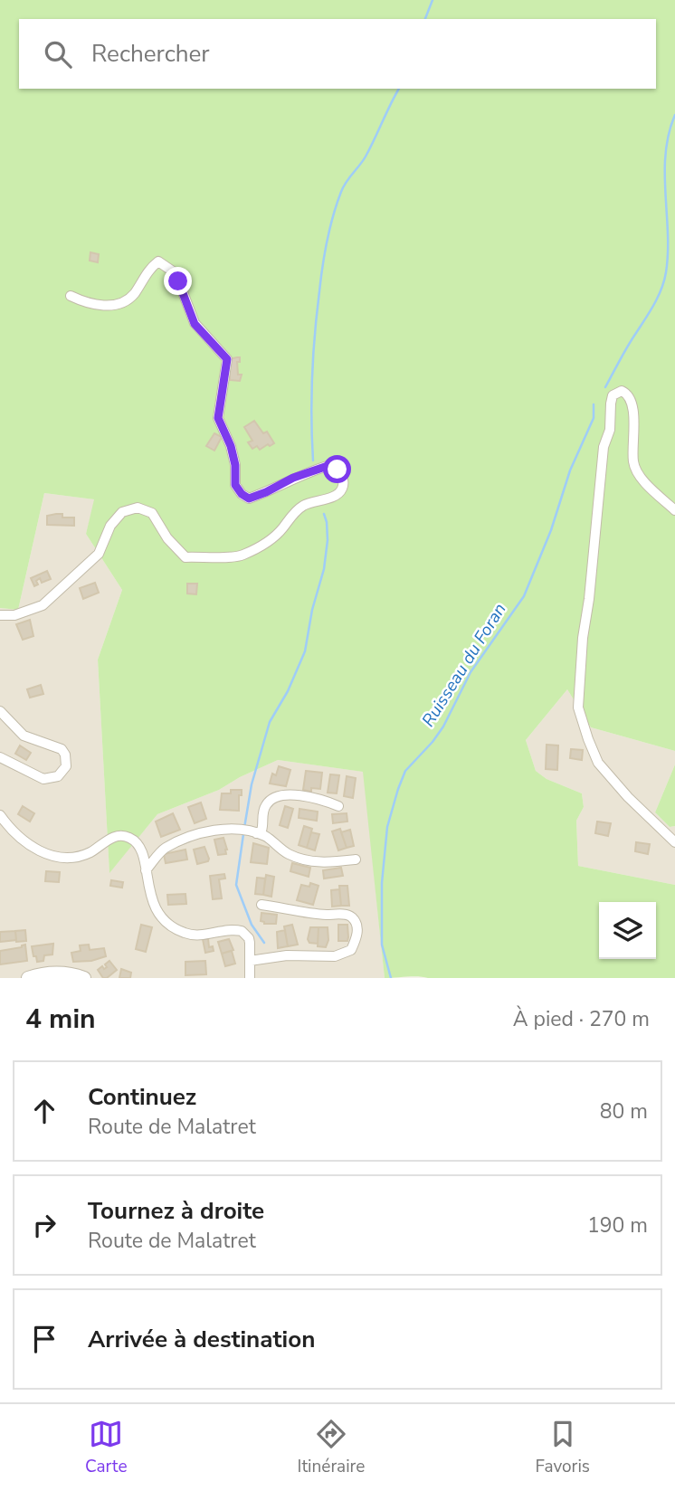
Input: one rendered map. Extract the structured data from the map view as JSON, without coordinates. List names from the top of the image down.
{
  "water": ["Ruisseau du Foran"],
  "page": {
    "search": "Rechercher",
    "heading": ["4 min", "À pied · 270 m"],
    "list": [
      ["Continuez", "Route de Malatret", "80 m"],
      ["Tournez à droite", "Route de Malatret", "190 m"],
      "Arrivée à destination"
    ],
    "nav": ["Carte", "Itinéraire", "Favoris"]
  }
}
